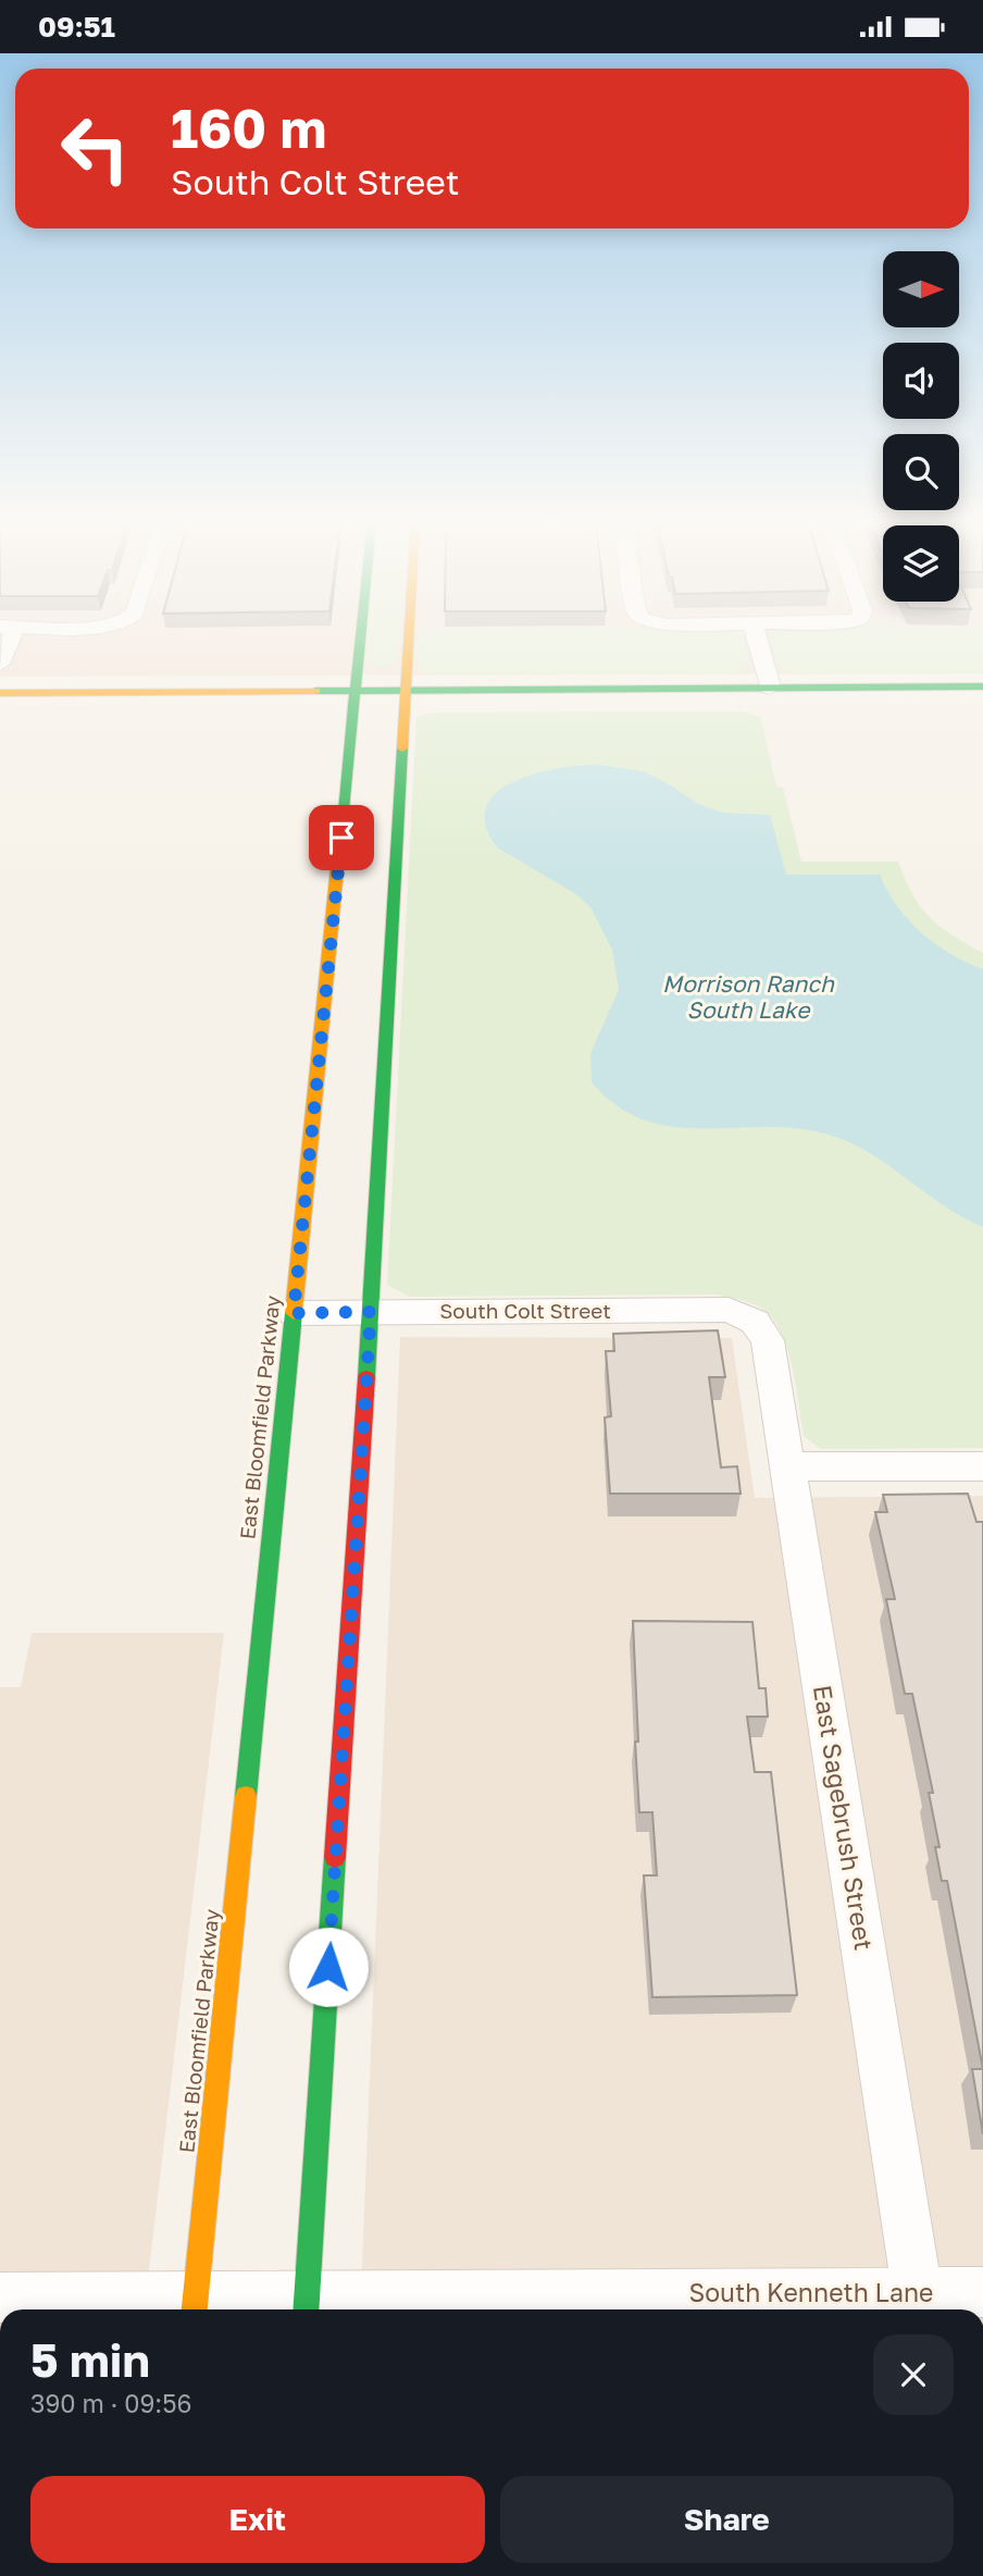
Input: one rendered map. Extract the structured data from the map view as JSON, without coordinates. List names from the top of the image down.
{
  "streets": {
    "street": [
      "South Colt Street",
      "East Bloomfield Parkway",
      "East Sagebrush Street",
      "South Kenneth Lane"
    ]
  },
  "crossings": [
    ["South Colt Street", "East Bloomfield Parkway"],
    ["South Colt Street", "East Sagebrush Street"],
    ["East Bloomfield Parkway", "South Kenneth Lane"],
    ["East Sagebrush Street", "South Kenneth Lane"]
  ],
  "water": ["Morrison Ranch South Lake"],
  "north": "right",
  "page": {
    "status": "09:51",
    "turn": ["160 m", "South Colt Street"],
    "heading": ["5 min", "390 m · 09:56"],
    "buttons": ["Exit", "Share"]
  }
}
